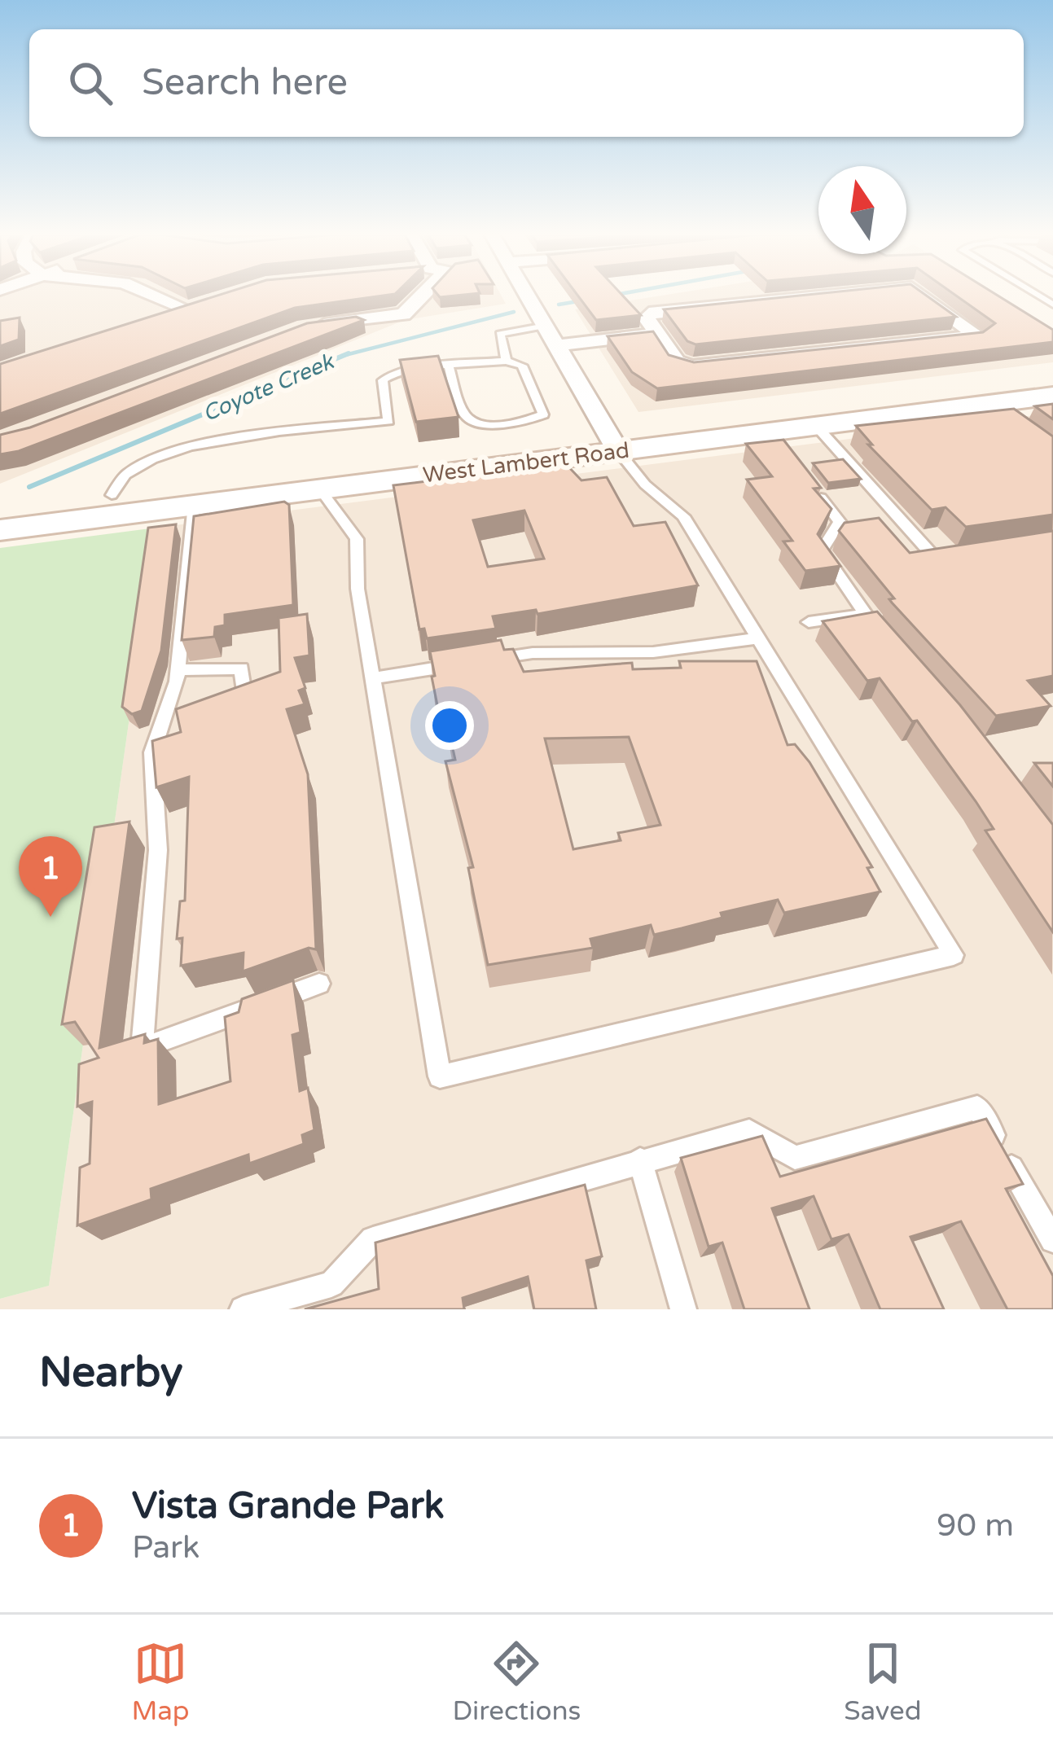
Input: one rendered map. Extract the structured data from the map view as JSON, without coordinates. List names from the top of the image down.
{
  "streets": {
    "main road": ["West Lambert Road"]
  },
  "water": ["Coyote Creek"],
  "north": "top",
  "page": {
    "search": "Search here",
    "pins": "1",
    "heading": "Nearby",
    "list": [
      {
        "mark": "1",
        "name": "Vista Grande Park",
        "note": "Park",
        "value": "90 m"
      }
    ],
    "nav": ["Map", "Directions", "Saved"]
  }
}
